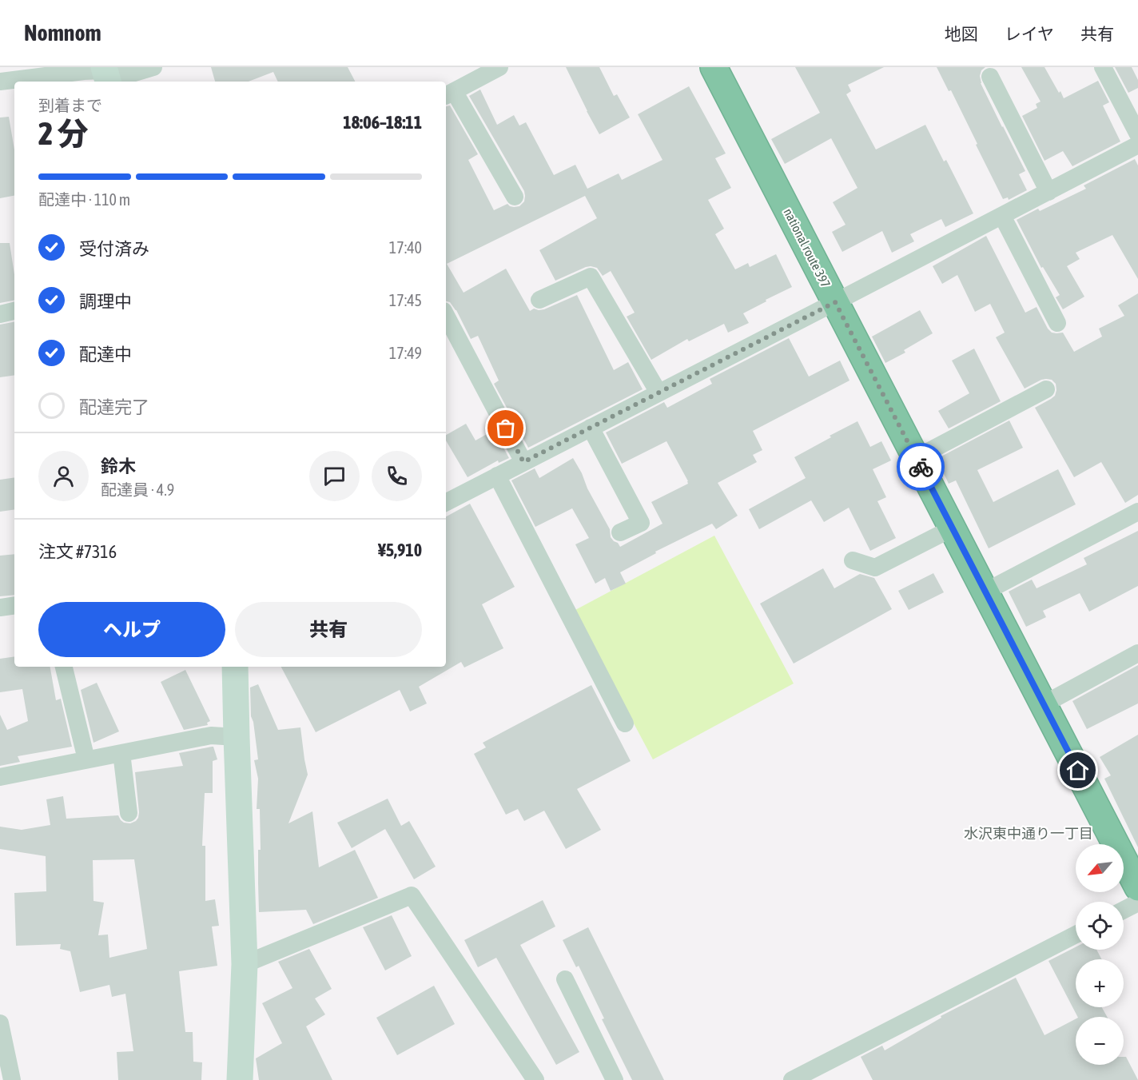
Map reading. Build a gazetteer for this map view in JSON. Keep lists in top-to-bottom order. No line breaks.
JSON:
{"streets":{"highway":["national route 397"]},"districts":["水沢東中通り一丁目"],"north":"bottom left","page":{"header":"Nomnom","nav":["地図","レイヤ","共有"],"heading":["2 分","到着まで","18:06–18:11"],"panel":["鈴木","配達員 · 4.9","注文 #7316","¥5,910"],"bar":"配達中 · 110 m","list":[["受付済み","17:40"],["調理中","17:45"],["配達中","17:49"],"配達完了"],"buttons":["ヘルプ","共有"],"map_buttons":["+","−"]}}
